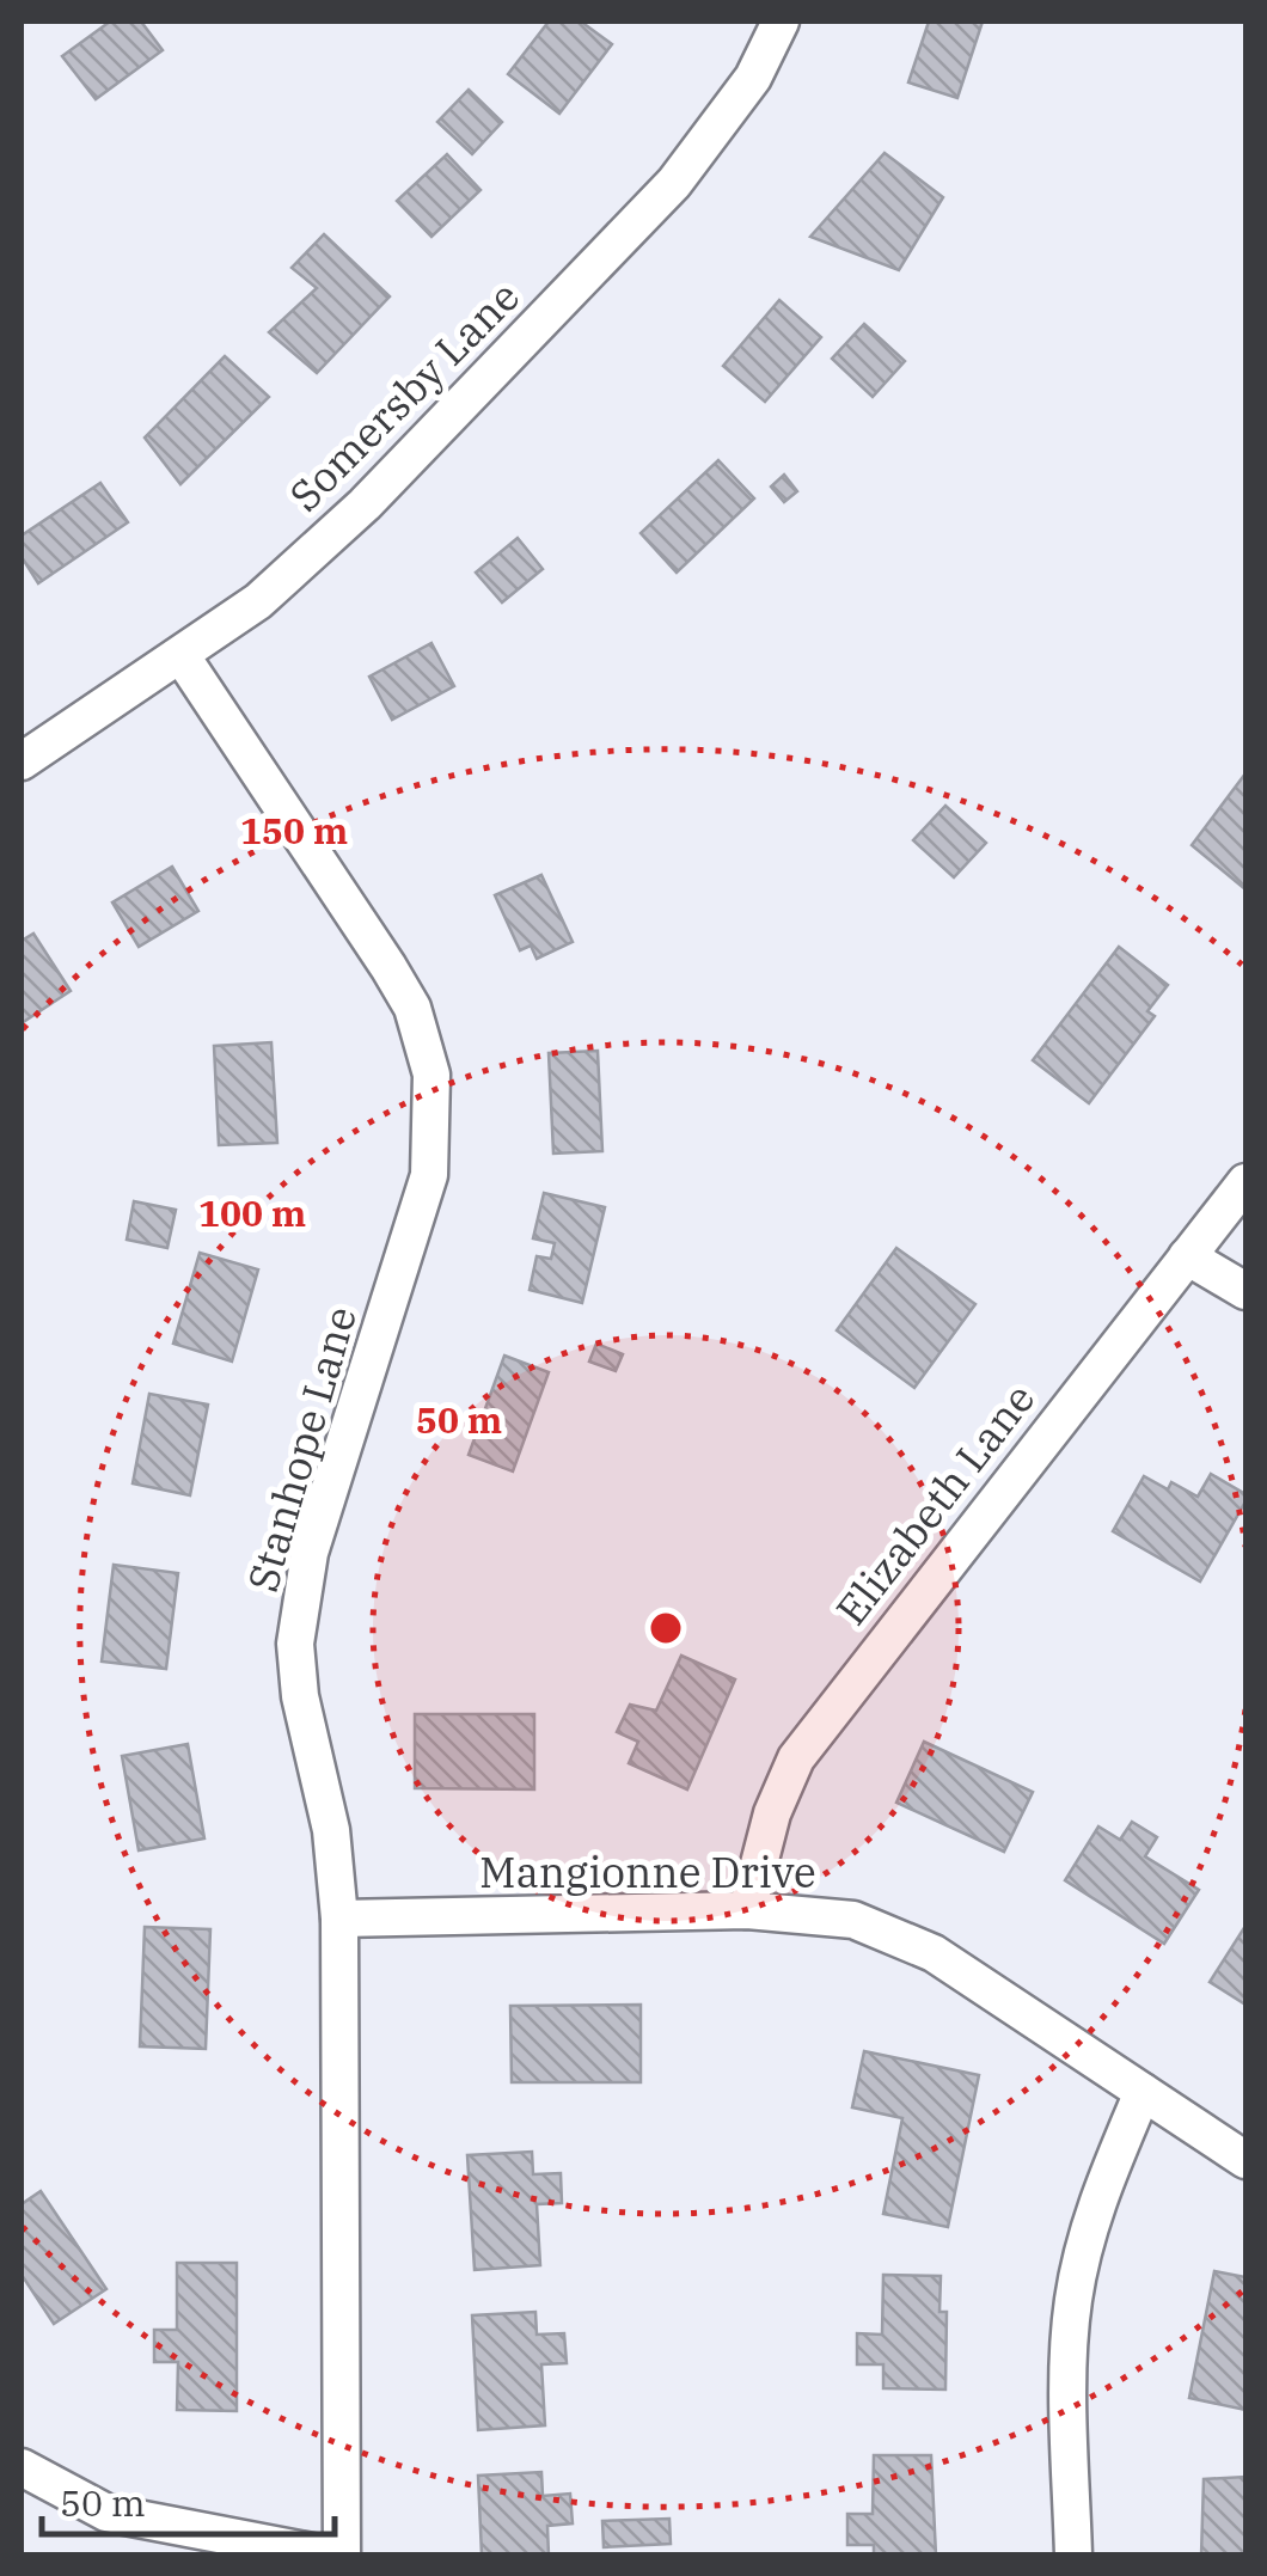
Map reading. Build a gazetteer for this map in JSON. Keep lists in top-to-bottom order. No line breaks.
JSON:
{"streets":{"street":["Somersby Lane","Stanhope Lane","Elizabeth Lane","Mangionne Drive"]},"crossings":[["Somersby Lane","Stanhope Lane"],["Stanhope Lane","Mangionne Drive"],["Elizabeth Lane","Mangionne Drive"]],"scale_bar":"50 m","rings":["150 m","100 m","50 m"]}
